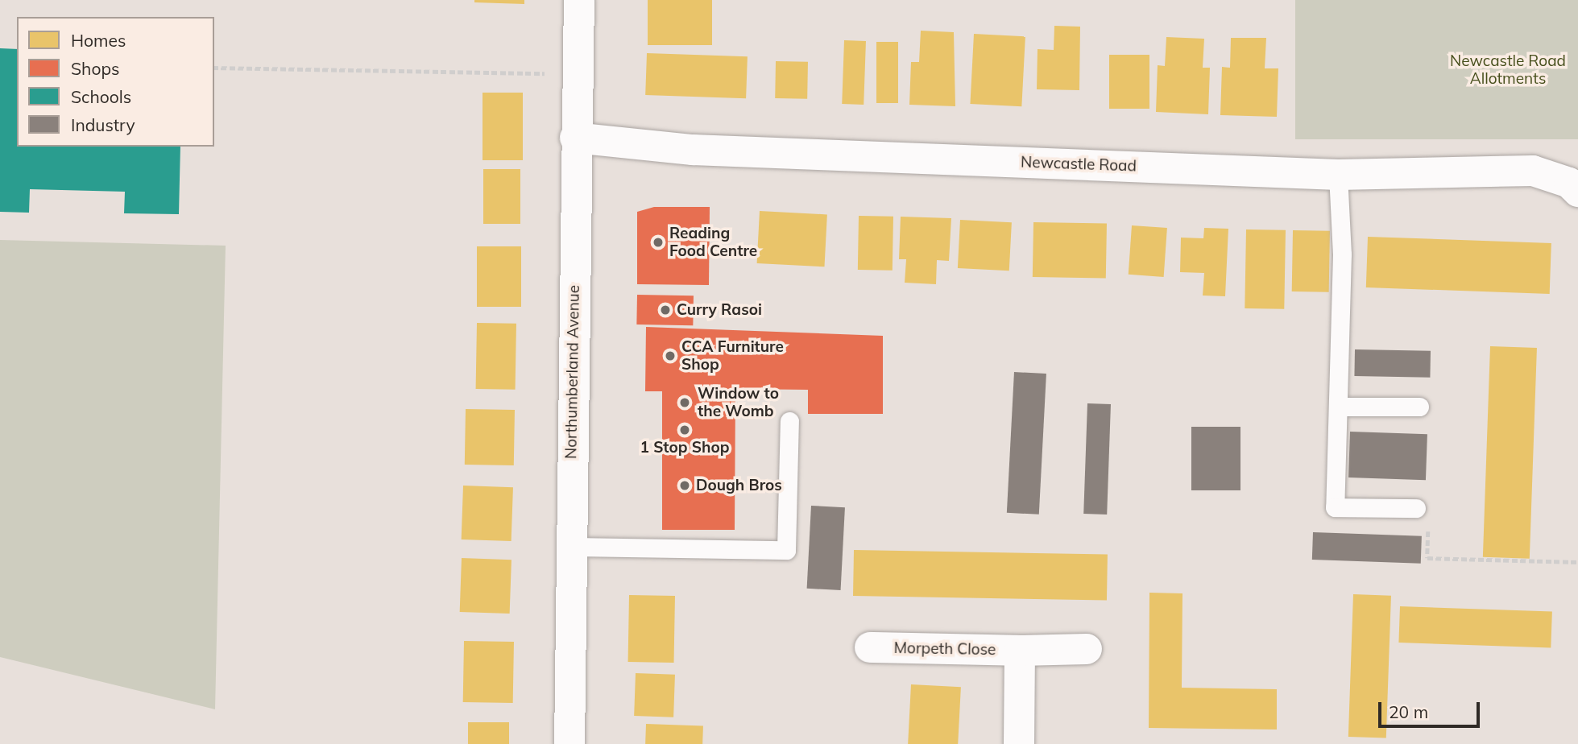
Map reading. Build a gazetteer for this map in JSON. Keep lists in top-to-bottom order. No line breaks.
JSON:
{"streets":{"street":["Newcastle Road","Northumberland Avenue","Morpeth Close"]},"crossings":[["Newcastle Road","Northumberland Avenue"]],"parks":["Newcastle Road Allotments"],"places":["Reading Food Centre","Curry Rasoi","CCA Furniture Shop","Window to the Womb","1 Stop Shop","Dough Bros"],"legend":["Homes","Shops","Schools","Industry"],"scale_bar":"20 m"}
